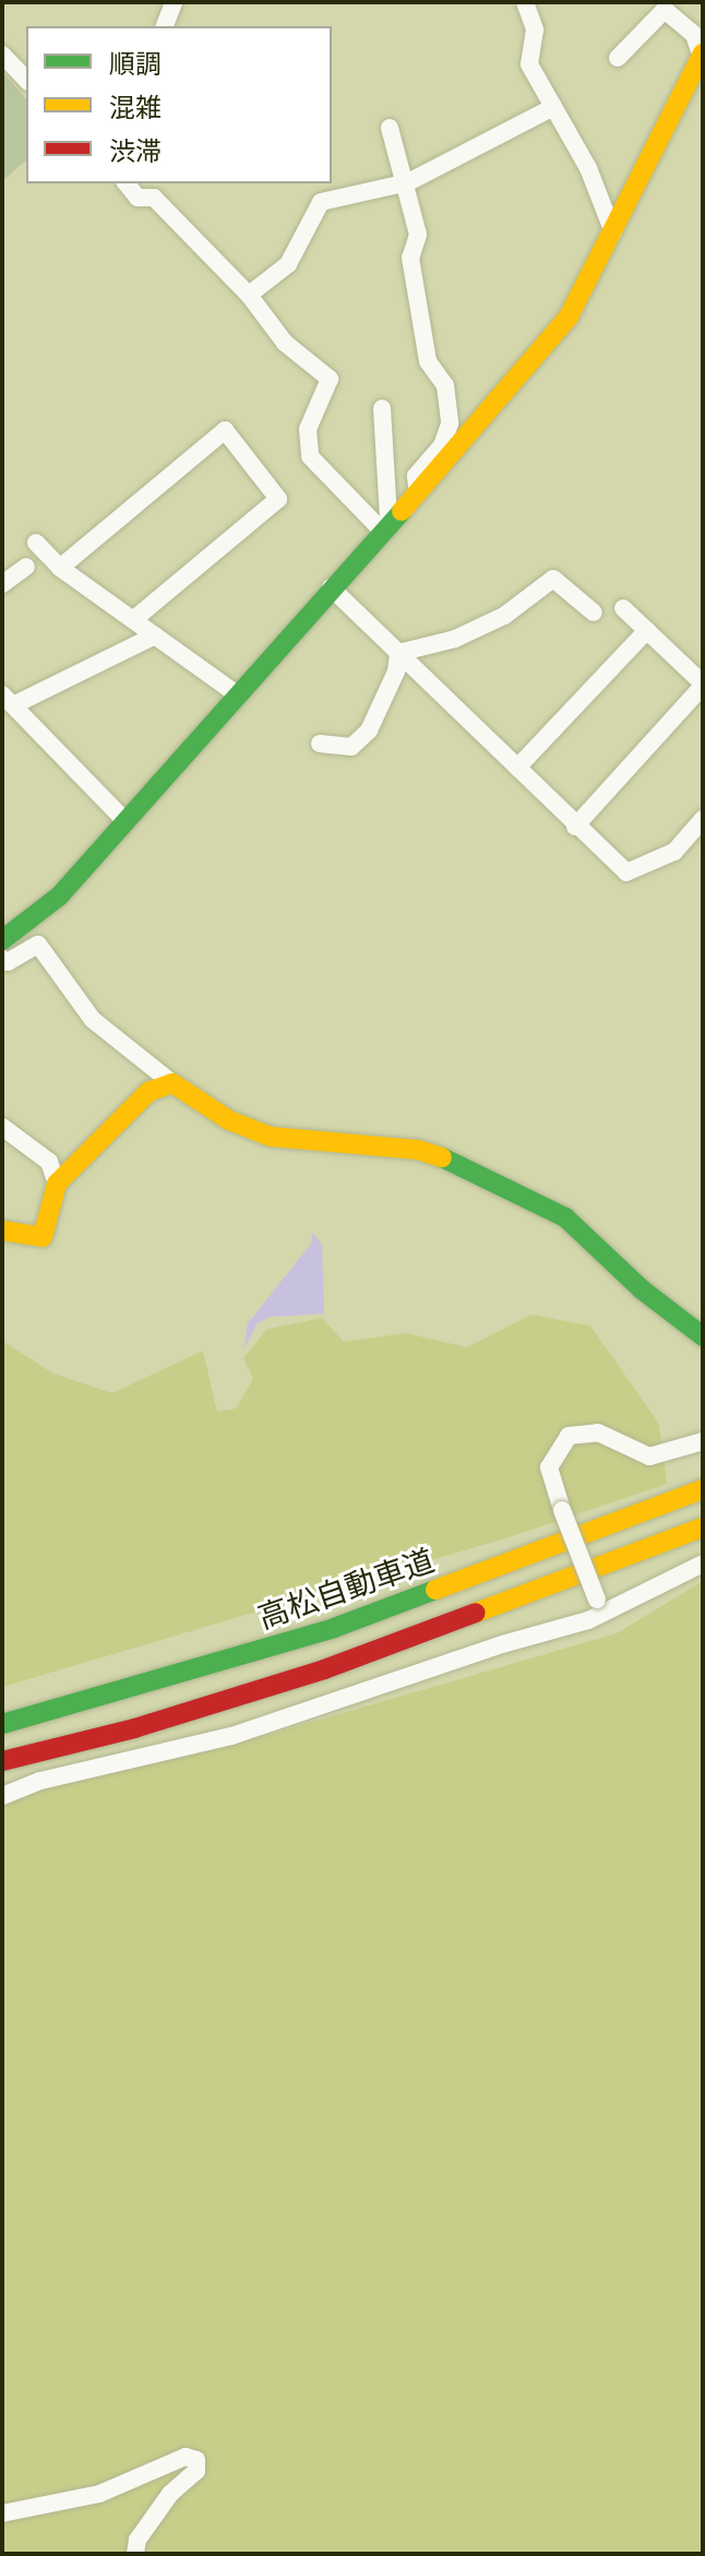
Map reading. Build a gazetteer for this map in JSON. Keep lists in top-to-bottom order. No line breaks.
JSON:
{"streets":{"main road":["高松自動車道"]},"legend":["順調","混雑","渋滞"]}
